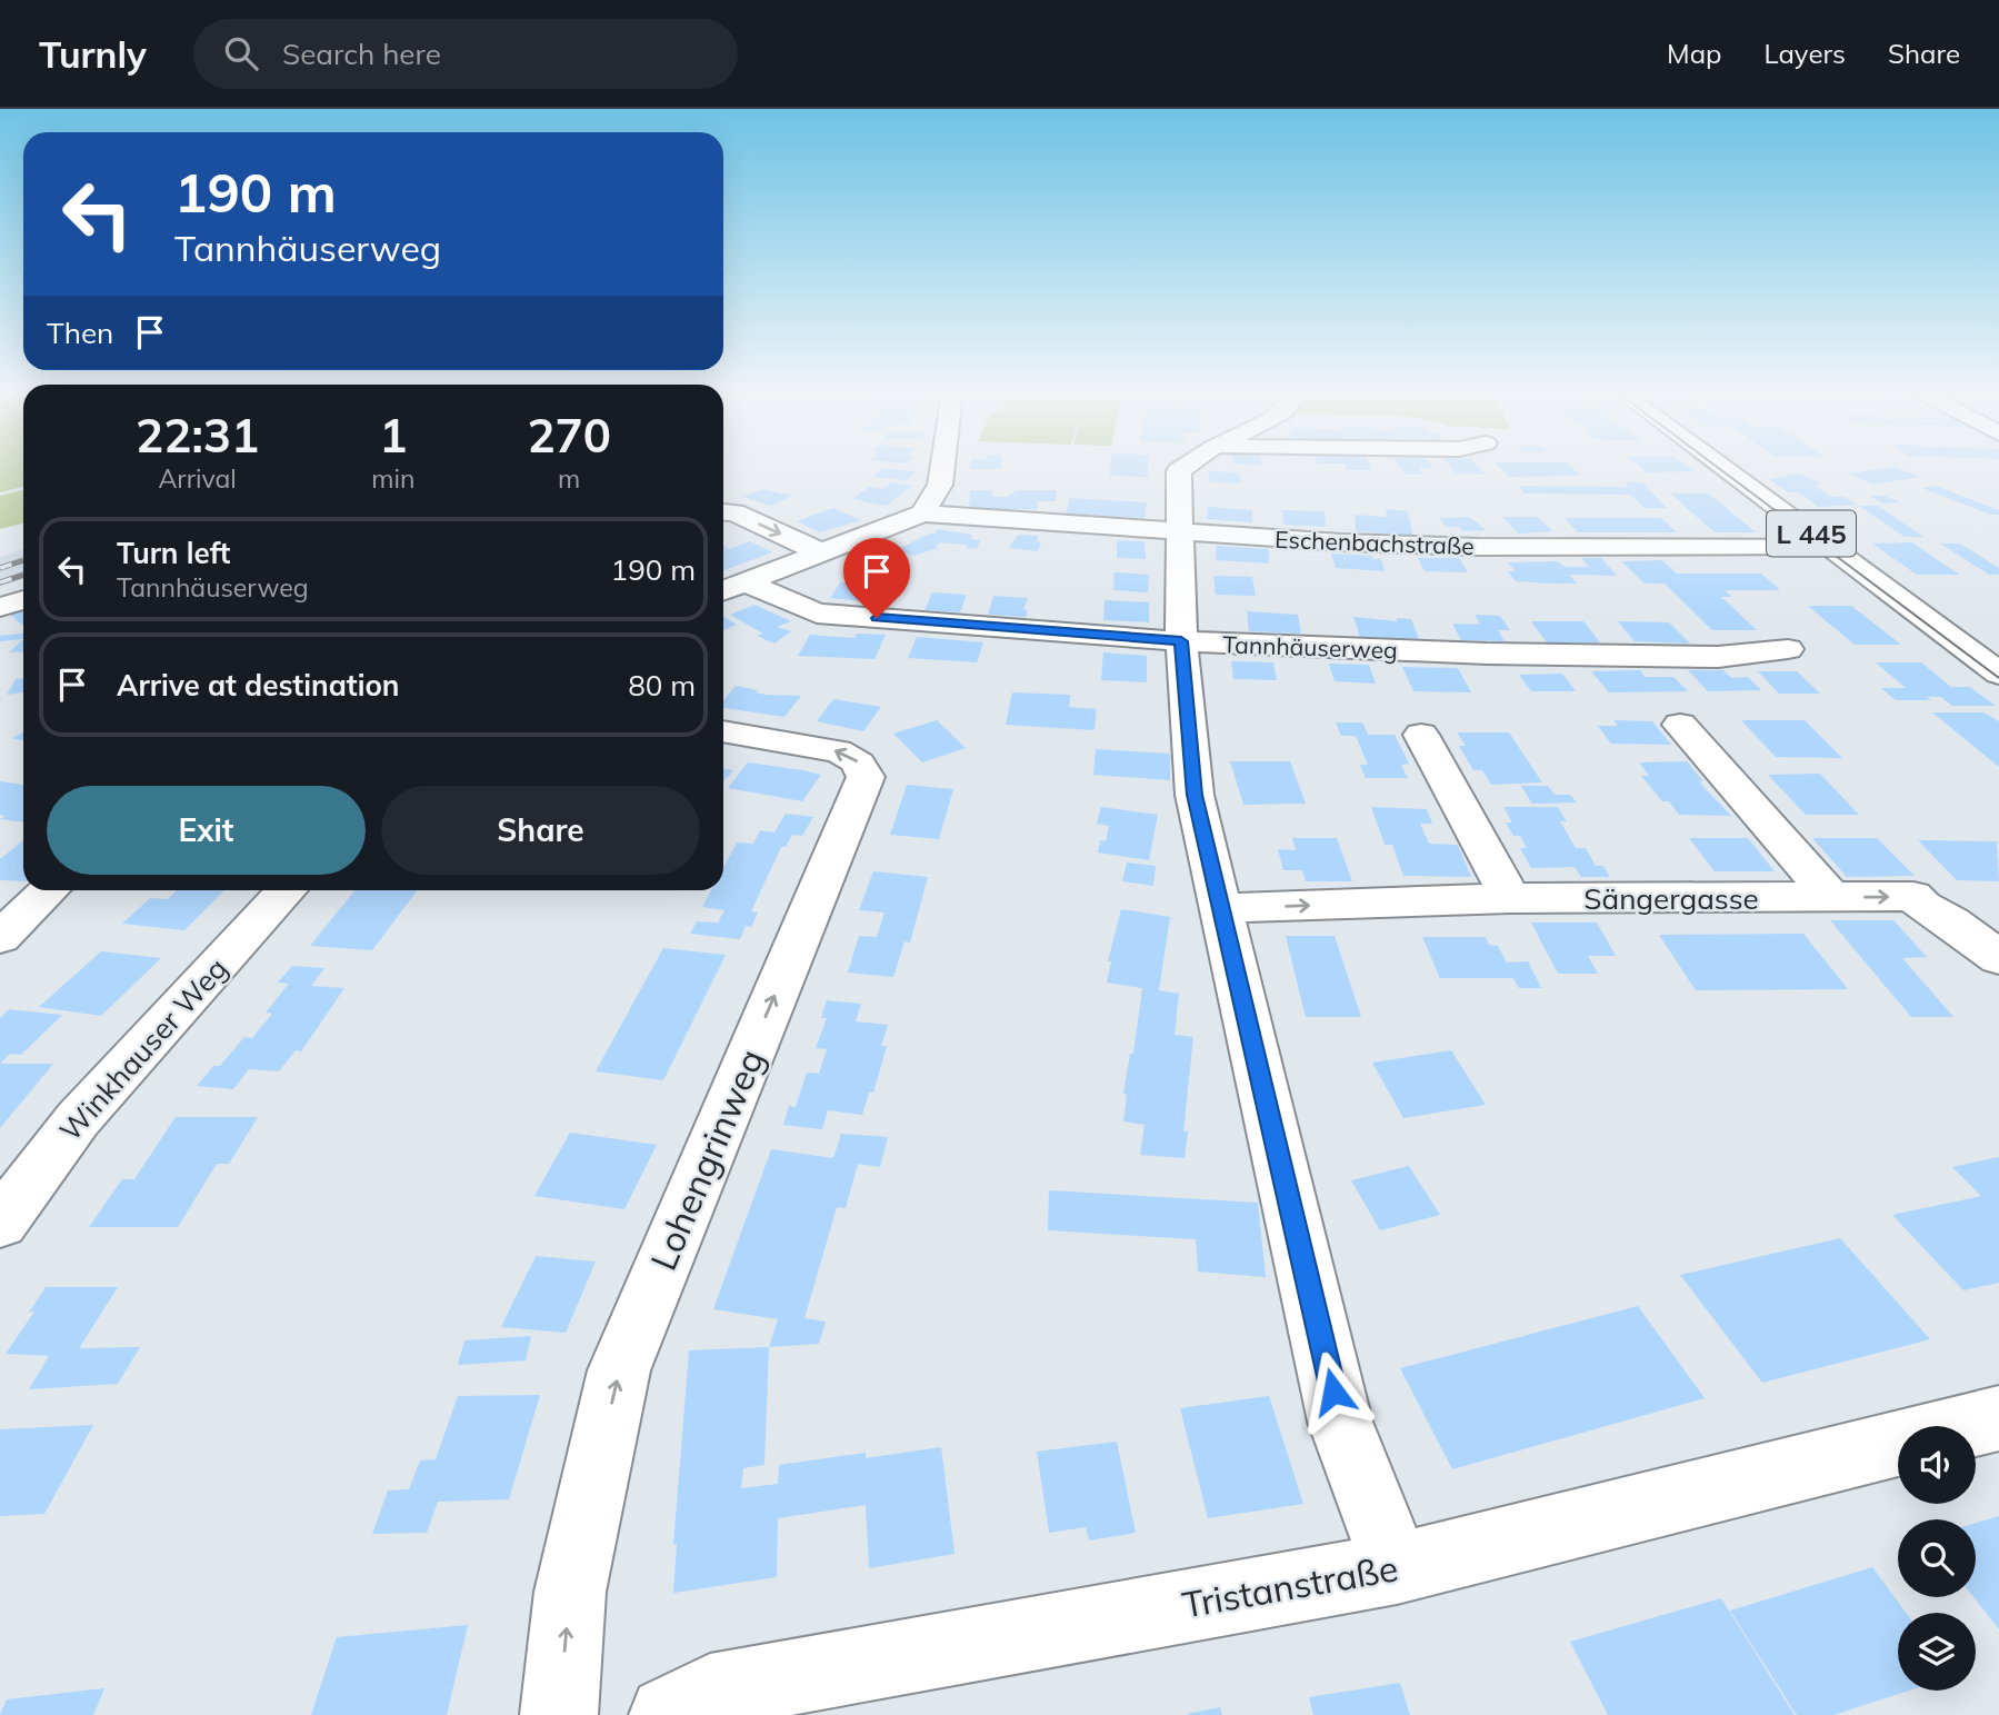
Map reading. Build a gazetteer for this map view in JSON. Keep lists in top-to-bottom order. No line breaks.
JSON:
{"streets":{"street":["L 445","Eschenbachstraße","Tannhäuserweg","Sängergasse","Winkhauser Weg","Lohengrinweg","Tristanstraße"]},"crossings":[["L 445","Eschenbachstraße"]],"one_way":["Sängergasse"],"page":{"header":"Turnly","search":"Search here","nav":["Map","Layers","Share"],"turn":["190 m","Tannhäuserweg"],"then":"Then","eta":["22:31","Arrival","1","min","270","m"],"list":[{"name":"Turn left","note":"Tannhäuserweg","value":"190 m"},{"name":"Arrive at destination","value":"80 m"}],"buttons":["Exit","Share"]}}
